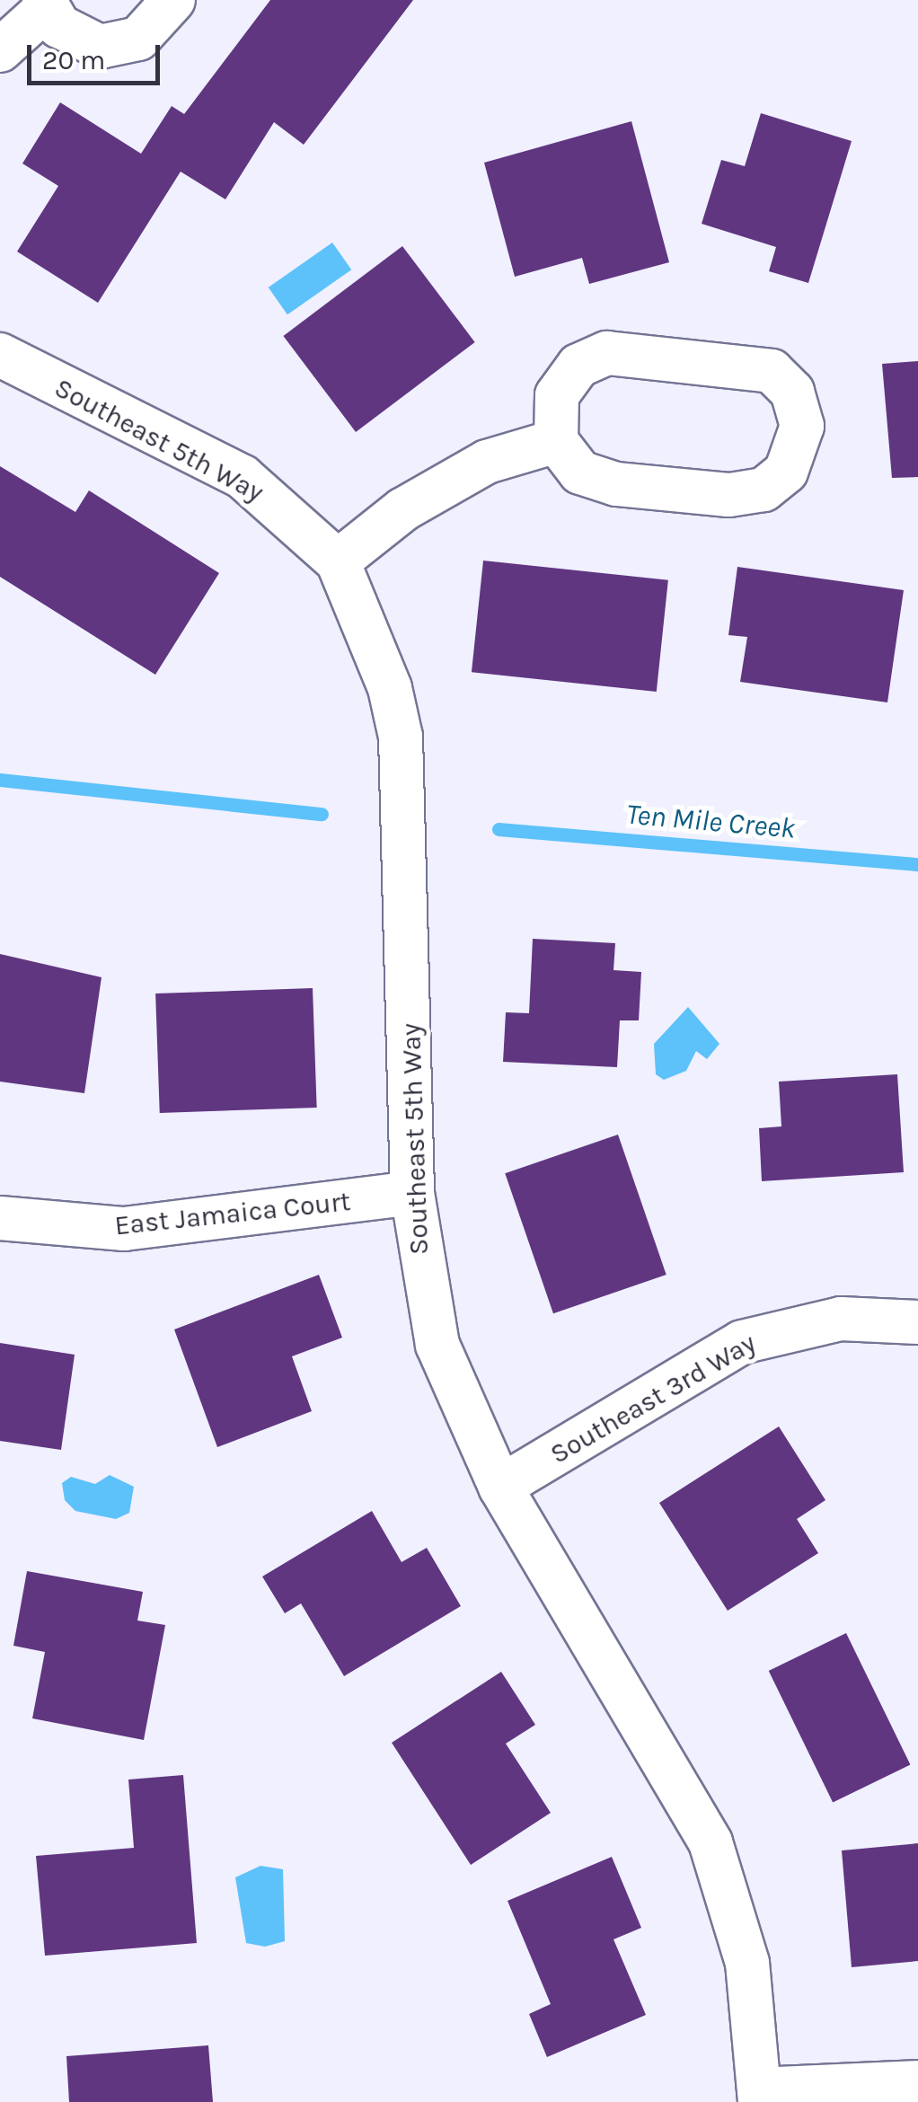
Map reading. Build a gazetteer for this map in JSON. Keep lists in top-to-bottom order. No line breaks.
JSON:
{"streets":{"street":["Southeast 5th Way","East Jamaica Court","Southeast 3rd Way"]},"crossings":[["Southeast 5th Way","East Jamaica Court"],["Southeast 5th Way","Southeast 3rd Way"]],"water":["Ten Mile Creek"],"scale_bar":"20 m"}
